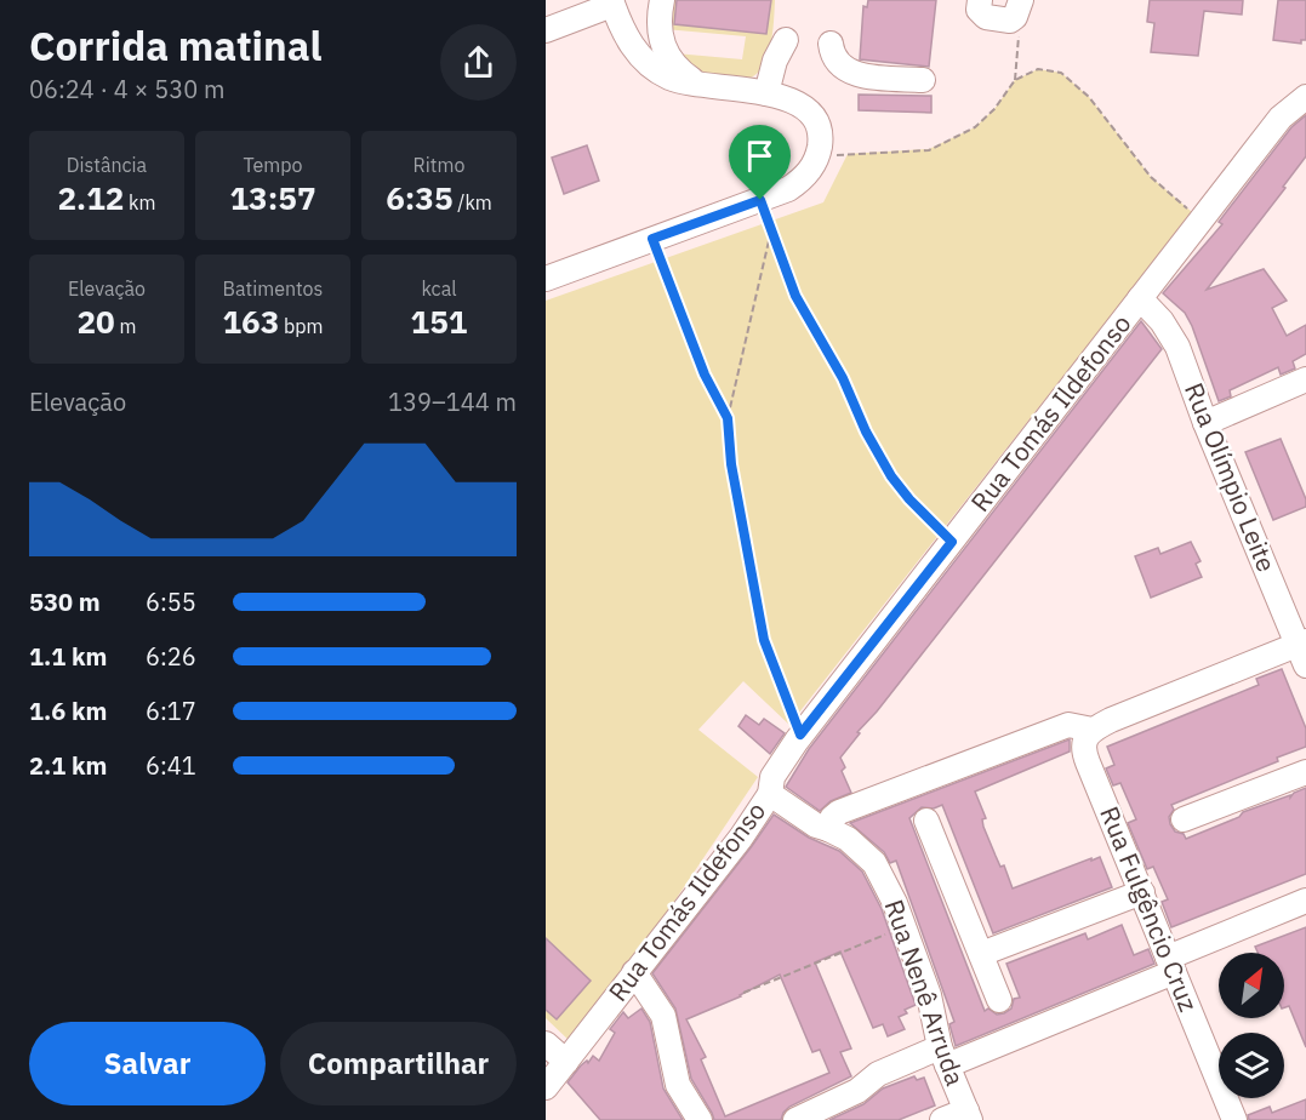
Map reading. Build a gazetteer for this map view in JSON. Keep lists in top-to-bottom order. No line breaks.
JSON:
{"streets":{"street":["Rua Tomás Ildefonso","Rua Olímpio Leite","Rua Fulgêncio Cruz","Rua Nenê Arruda"]},"crossings":[["Rua Tomás Ildefonso","Rua Olímpio Leite"],["Rua Tomás Ildefonso","Rua Nenê Arruda"]],"north":"top right","page":{"heading":["Corrida matinal","06:24 · 4 × 530 m"],"stats":[["Distância","2.12 km"],["Tempo","13:57"],["Ritmo","6:35 /km"],["Elevação","20 m"],["Batimentos","163 bpm"],["kcal","151"]],"chart":["Elevação","139–144 m"],"list":[{"name":"530 m","note":"6:55"},{"name":"1.1 km","note":"6:26"},{"name":"1.6 km","note":"6:17"},{"name":"2.1 km","note":"6:41"}],"buttons":["Salvar","Compartilhar"]}}
